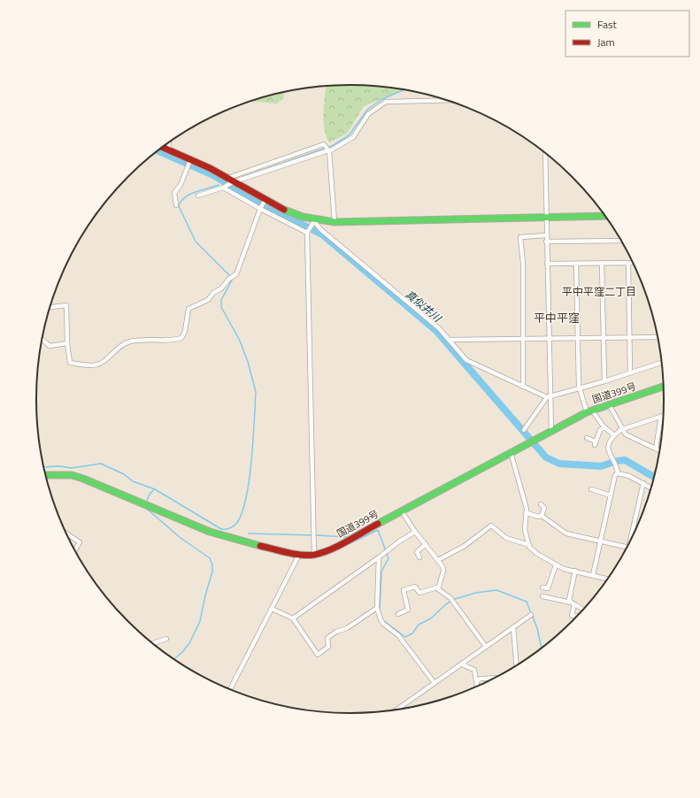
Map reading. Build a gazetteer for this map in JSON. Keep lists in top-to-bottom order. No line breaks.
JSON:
{"streets":{"main road":["国道399号"]},"districts":["平中平窪二丁目","平中平窪"],"water":["真似井川"],"legend":["Fast","Jam"]}
